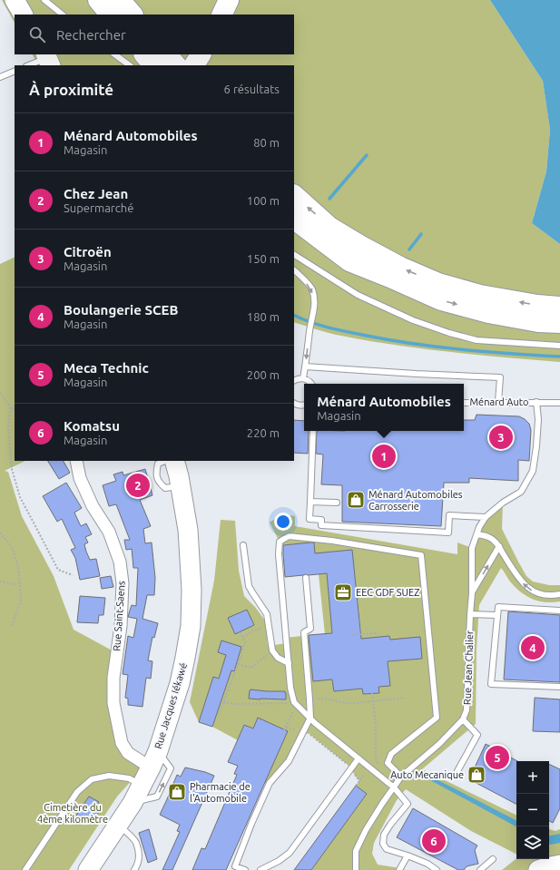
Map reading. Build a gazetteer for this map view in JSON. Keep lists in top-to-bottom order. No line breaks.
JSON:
{"streets":{"main road":["Rue Jacques Iékawé"],"street":["Rue Saint-Saens"],"lane":["Ménard Auto","Rue Jean Chalier"]},"crossings":[["Ménard Auto","Rue Jean Chalier"],["Rue Saint-Saens","Rue Jacques Iékawé"]],"parks":["Cimetière du 4ème kilomètre"],"places":{"shop":["Ménard Automobiles Carrosserie","Auto Mecanique","Pharmacie de l'Automobile"],"office":["EEC GDF SUEZ"]},"page":{"search":"Rechercher","heading":["À proximité","6 résultats"],"list":[{"mark":"1","name":"Ménard Automobiles","note":"Magasin","value":"80 m"},{"mark":"2","name":"Chez Jean","note":"Supermarché","value":"100 m"},{"mark":"3","name":"Citroën","note":"Magasin","value":"150 m"},{"mark":"4","name":"Boulangerie SCEB","note":"Magasin","value":"180 m"},{"mark":"5","name":"Meca Technic","note":"Magasin","value":"200 m"},{"mark":"6","name":"Komatsu","note":"Magasin","value":"220 m"}],"popup":["Ménard Automobiles","Magasin"],"pins":["3","1","2","4","5","6"],"map_buttons":["+","−"]}}
